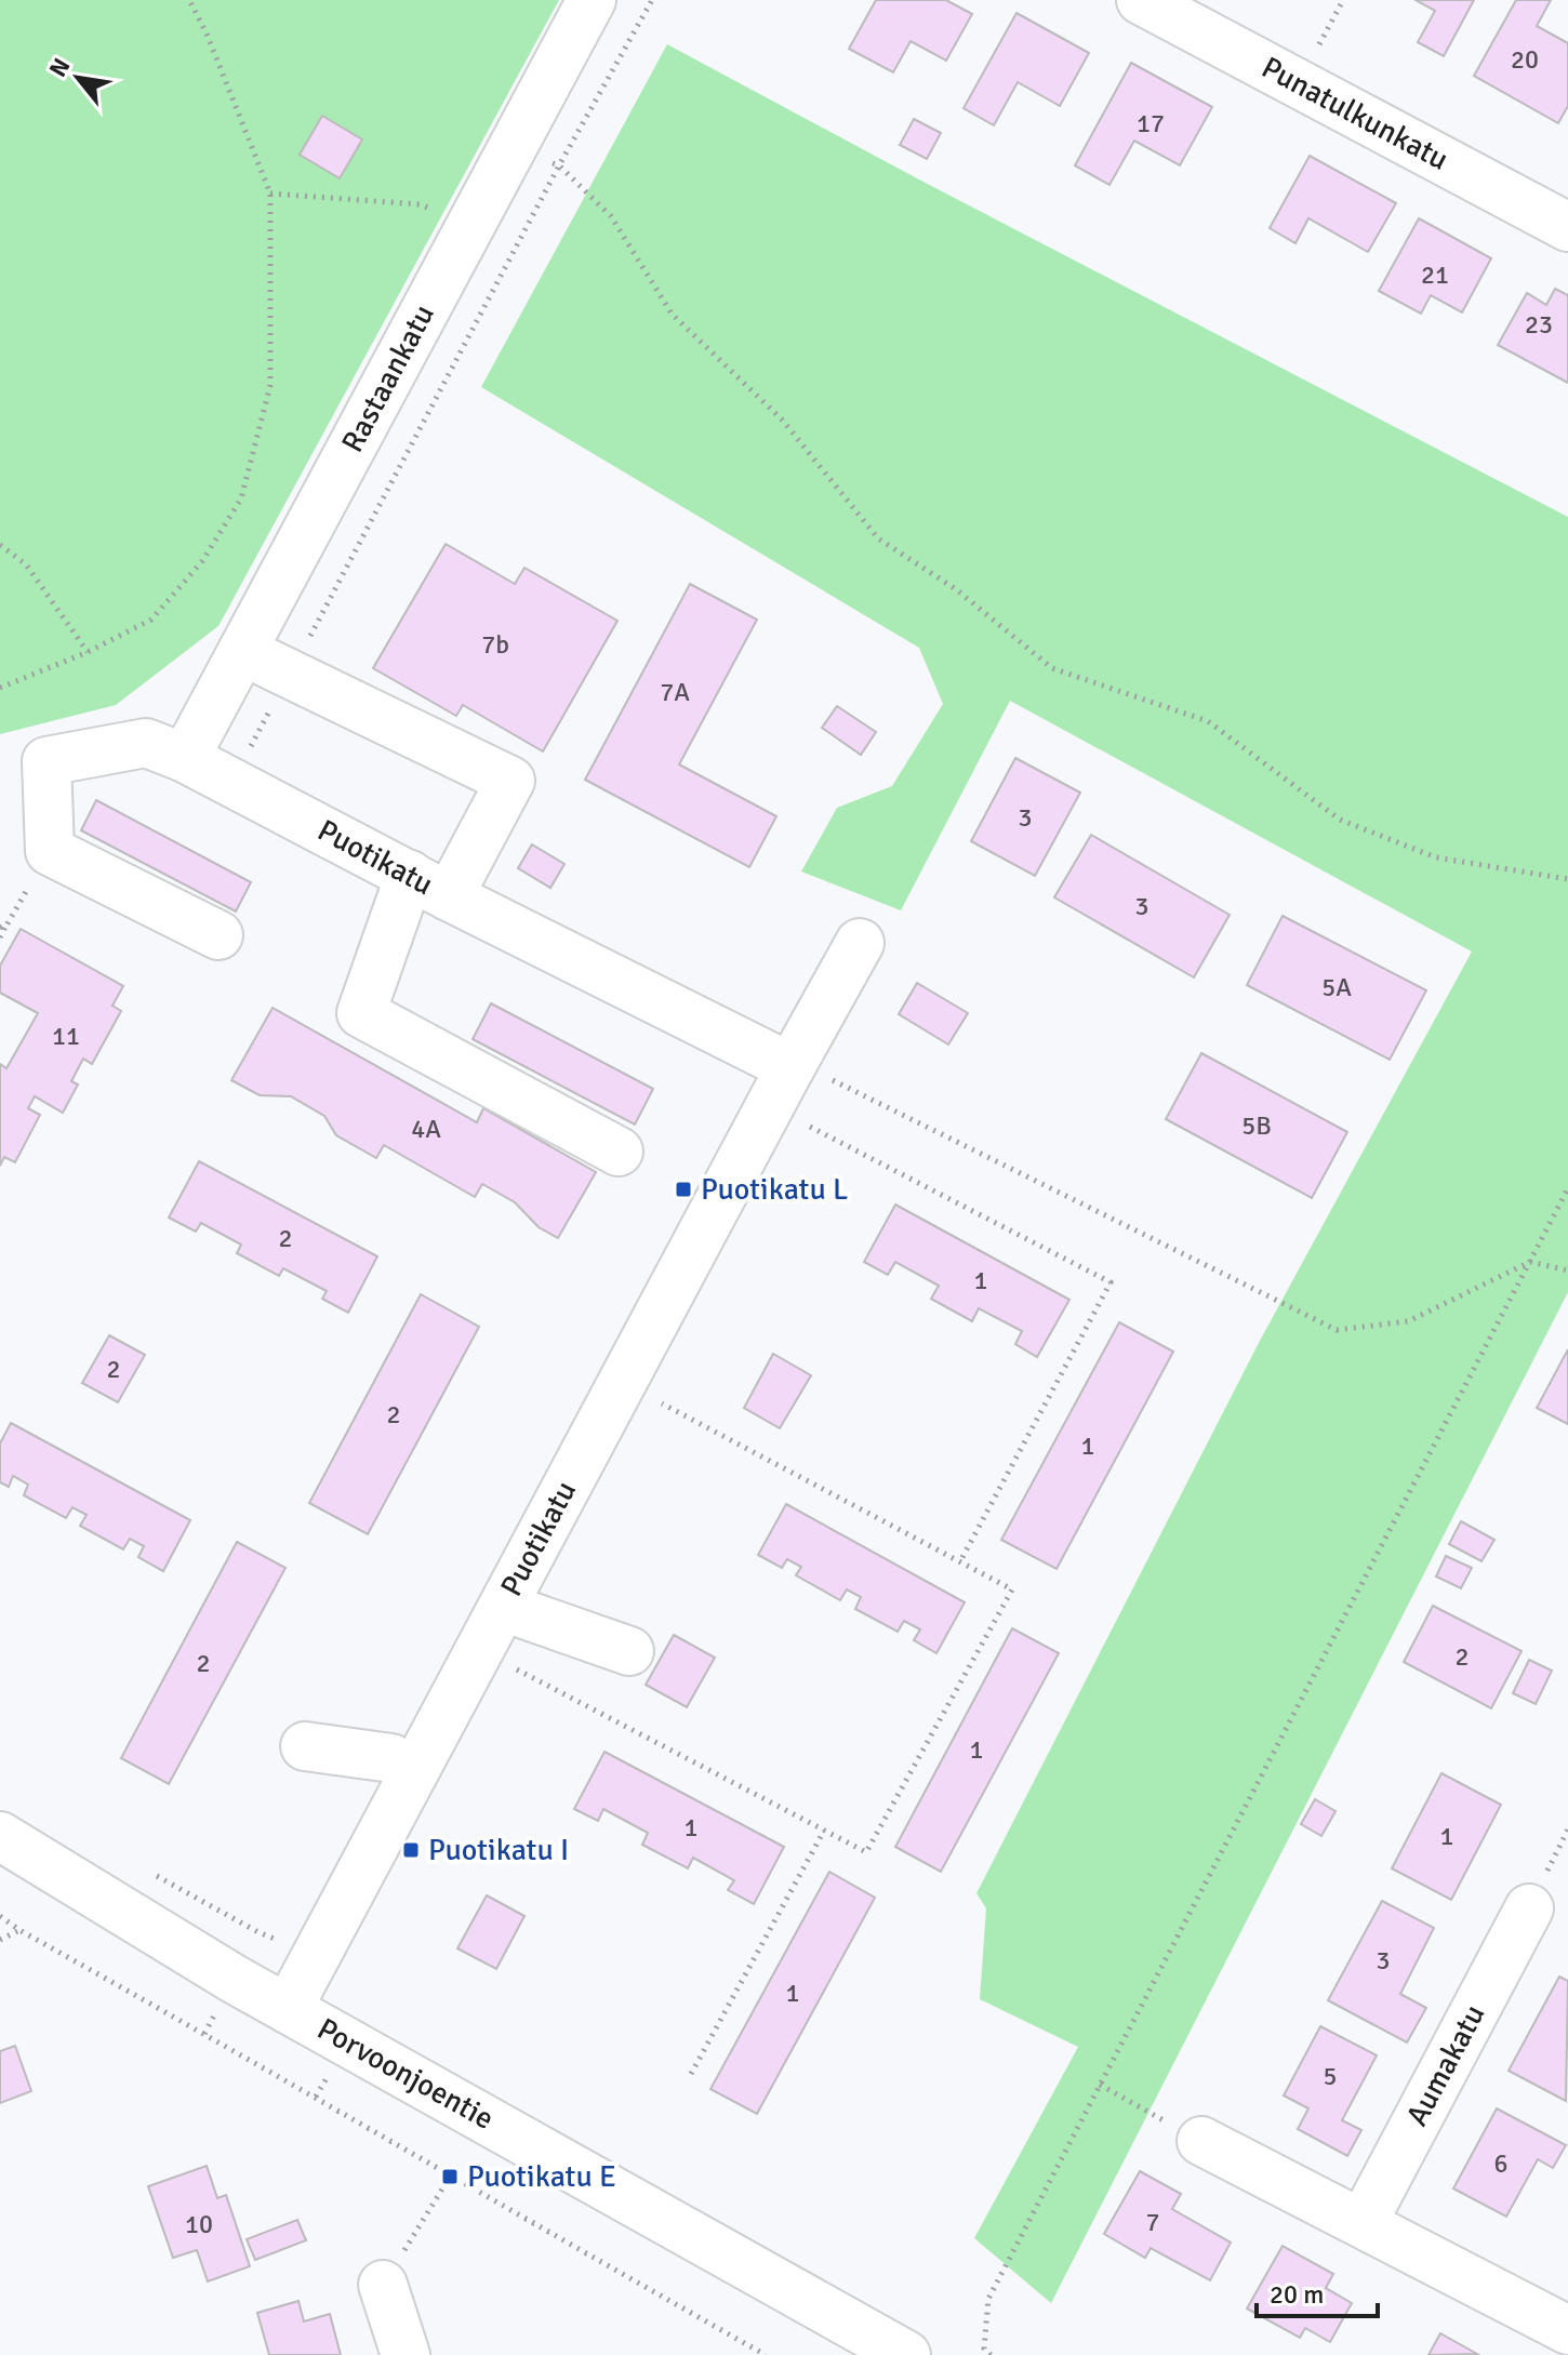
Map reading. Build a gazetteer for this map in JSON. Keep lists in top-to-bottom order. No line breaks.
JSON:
{"streets":{"street":["Punatulkunkatu","Rastaankatu","Puotikatu","Aumakatu","Porvoonjoentie"]},"crossings":[["Rastaankatu","Puotikatu"],["Puotikatu","Porvoonjoentie"]],"places":{"transit":["Puotikatu L","Puotikatu I","Puotikatu E"]},"house_numbers":["20","17","21","23","7b","7A","3","3","5A","11","5B","4A","2","1","2","2","1","2","2","1","1","1","3","1","5","6","7","10"],"scale_bar":"20 m","north":"top left"}
